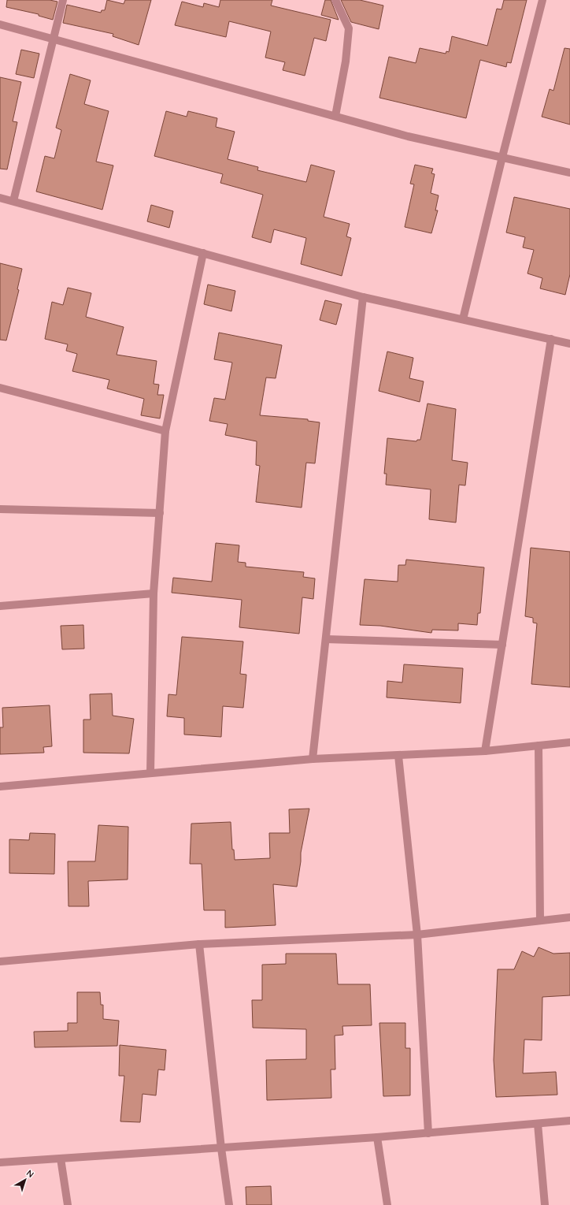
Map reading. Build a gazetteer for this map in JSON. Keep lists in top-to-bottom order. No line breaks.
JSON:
{"north":"top right"}
